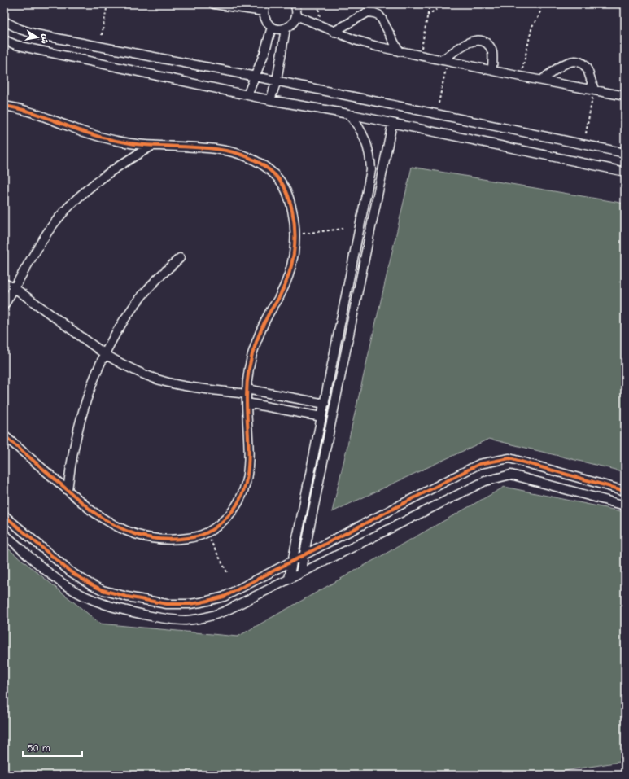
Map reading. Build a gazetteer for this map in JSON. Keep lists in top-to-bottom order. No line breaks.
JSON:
{"scale_bar":"50 m","north":"right"}
